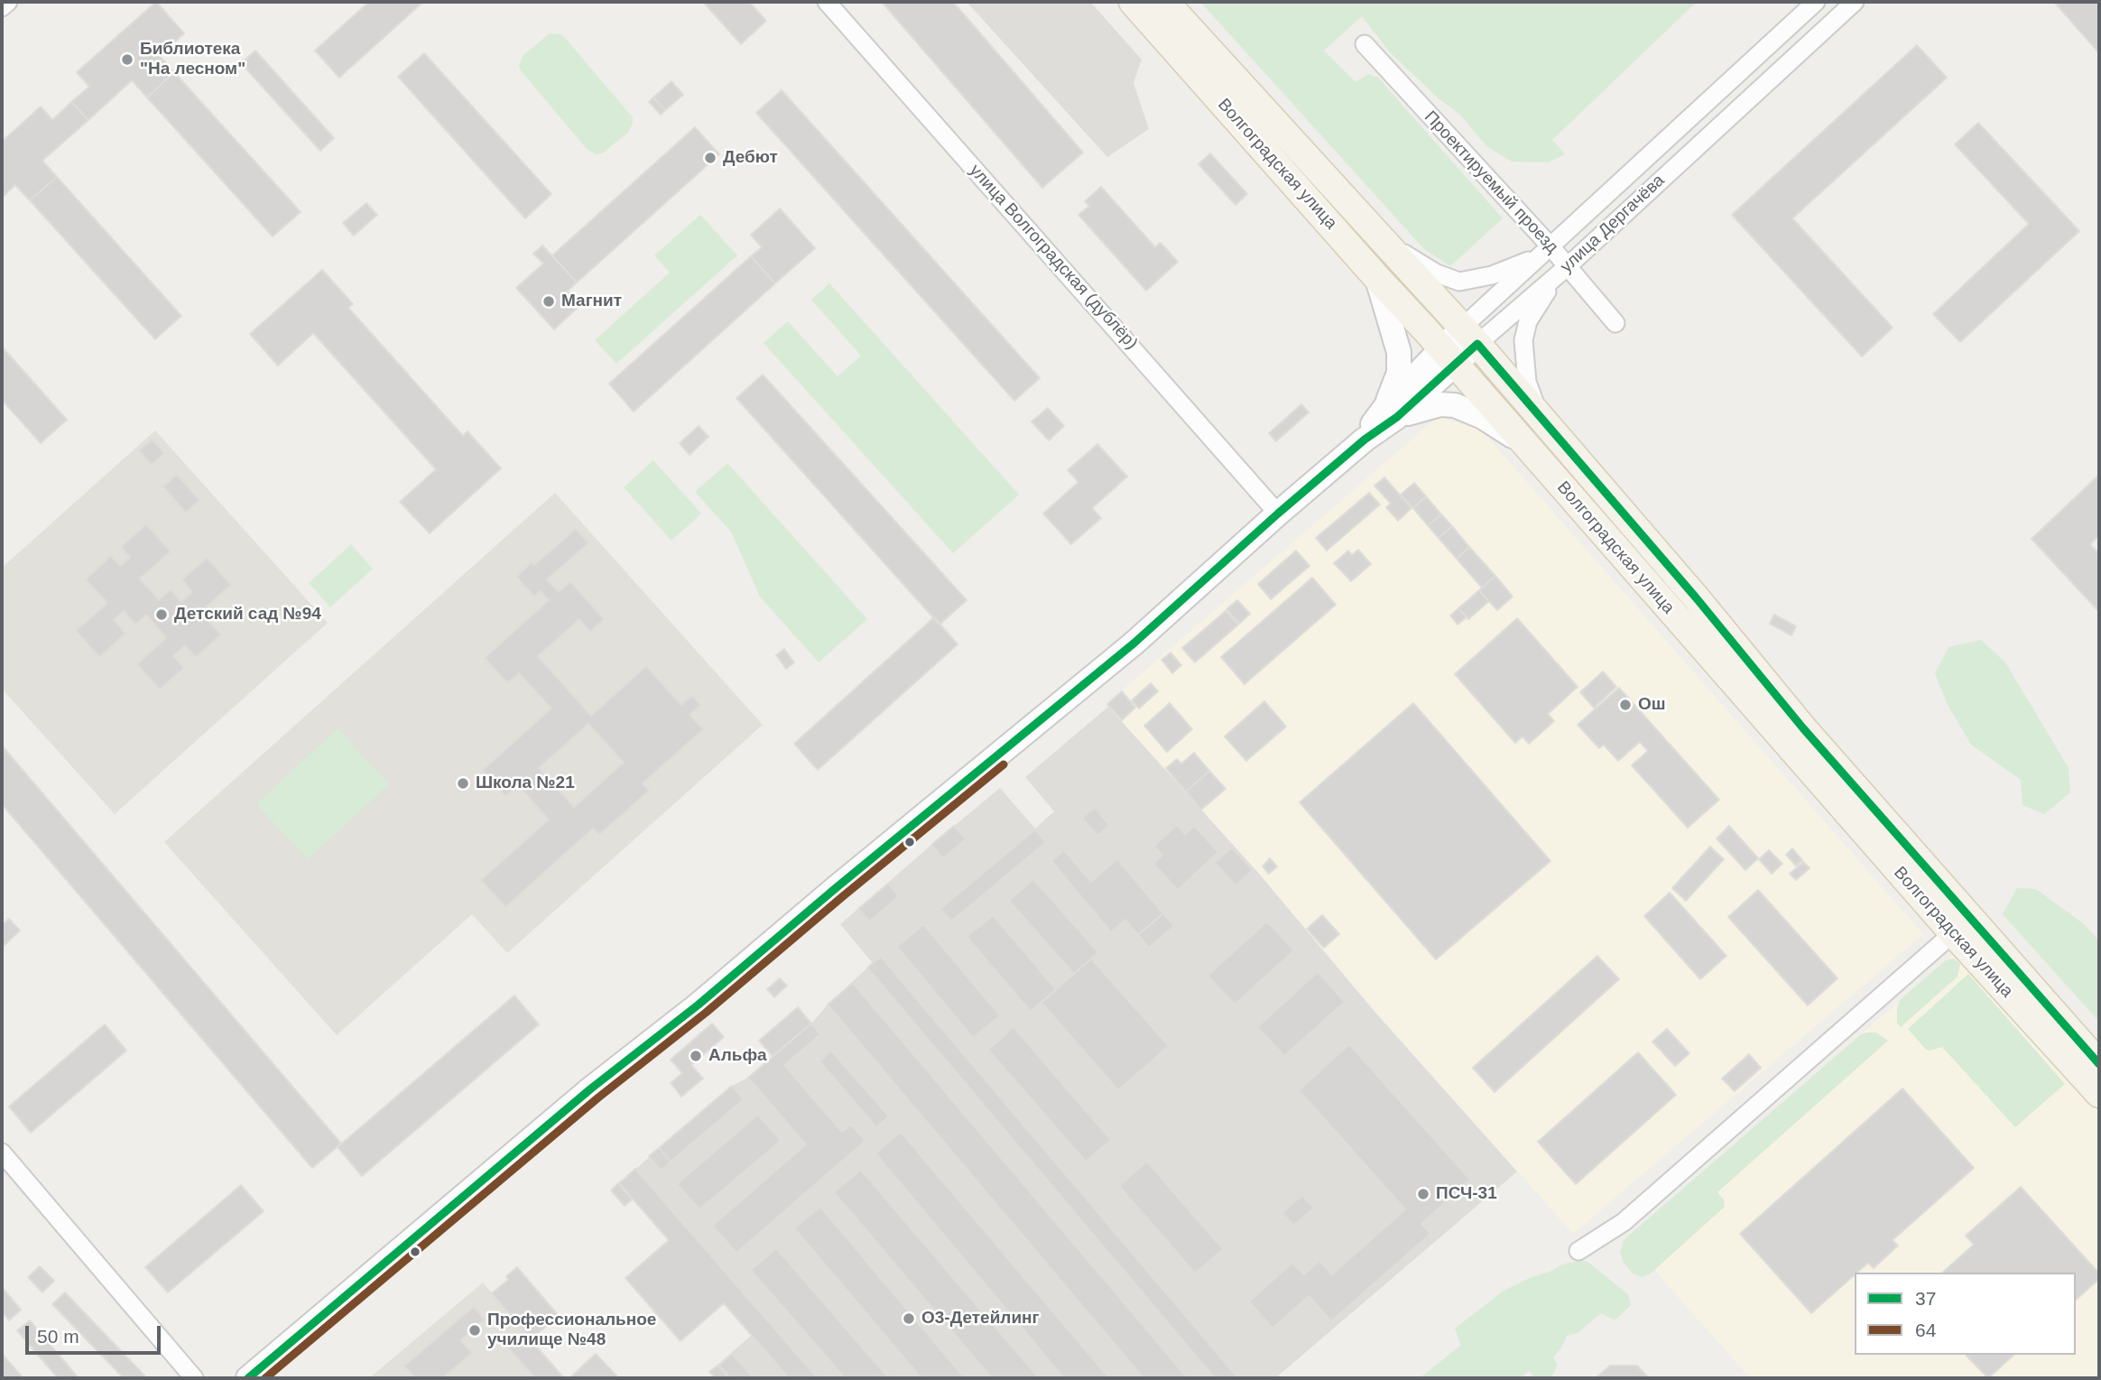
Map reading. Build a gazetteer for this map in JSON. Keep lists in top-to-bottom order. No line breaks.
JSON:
{"streets":{"main road":["Волгоградская улица"],"street":["Проектируемый проезд","улица Дергачёва","улица Волгоградская (дублёр)"]},"crossings":[["Волгоградская улица","улица Дергачёва"],["Проектируемый проезд","улица Дергачёва"],["улица Дергачёва","улица Волгоградская (дублёр)"]],"places":["Библиотека \"На лесном\"","Дебют","Магнит","Детский сад №94","Ош","Школа №21","Альфа","ПСЧ-31","О3-Детейлинг","Профессиональное училище №48"],"lines":["transit line 37","transit line 64"],"legend":["37","64"],"scale_bar":"50 m"}
